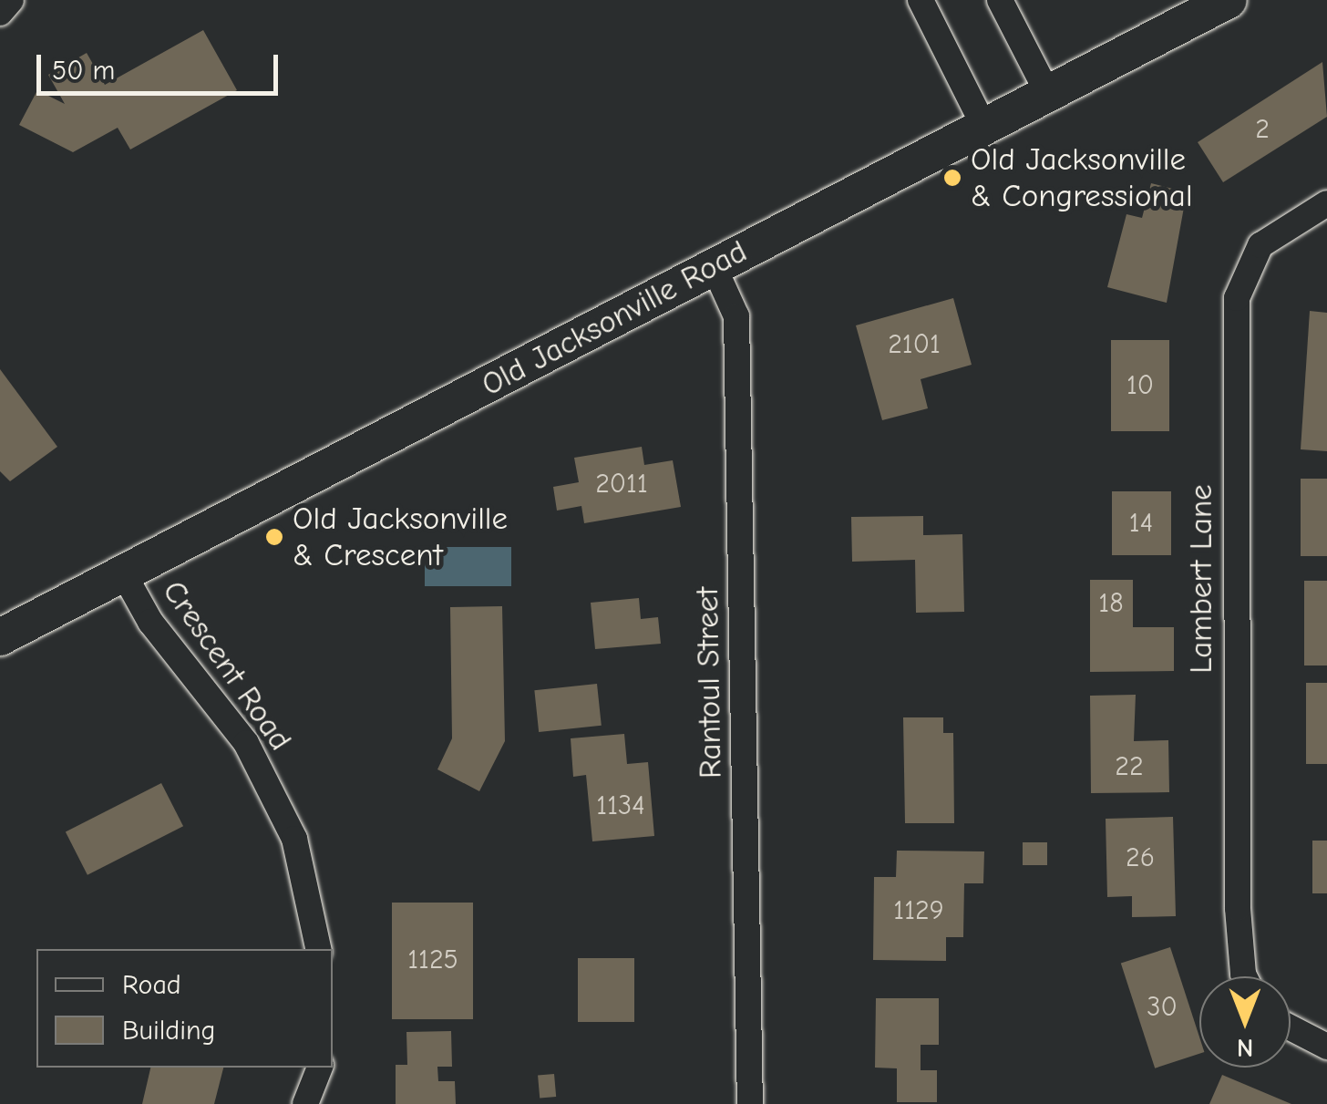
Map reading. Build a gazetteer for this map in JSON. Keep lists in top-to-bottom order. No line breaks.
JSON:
{"streets":{"street":["Old Jacksonville Road","Lambert Lane","Crescent Road","Rantoul Street"]},"crossings":[["Old Jacksonville Road","Crescent Road"],["Old Jacksonville Road","Rantoul Street"]],"places":["Old Jacksonville & Congressional","Old Jacksonville & Crescent"],"house_numbers":["2","2101","10","2011","14","18","22","1134","26","1129","1125","30"],"legend":["Road","Building"],"scale_bar":"50 m","north":"bottom"}
